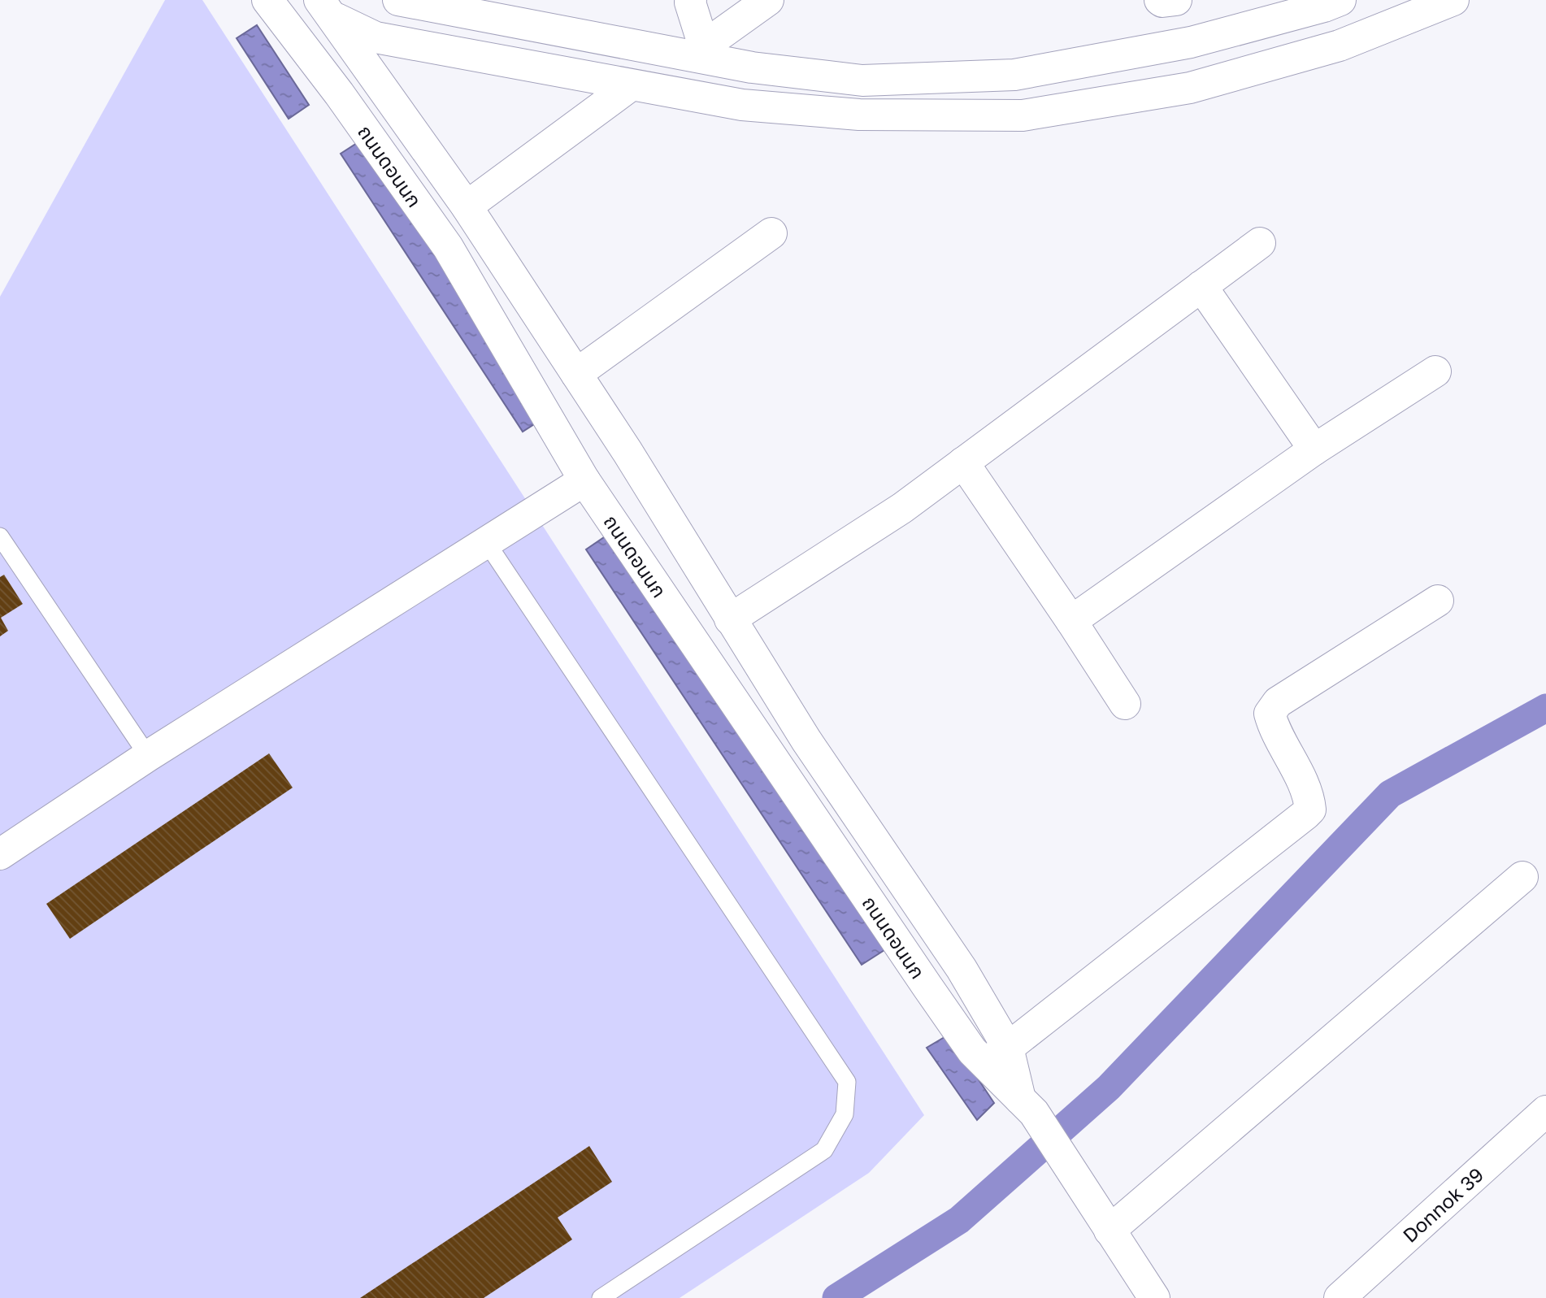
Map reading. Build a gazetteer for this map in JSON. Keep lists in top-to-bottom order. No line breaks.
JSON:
{"streets":{"main road":["ถนนดอนนก","Donnok 39"]}}
